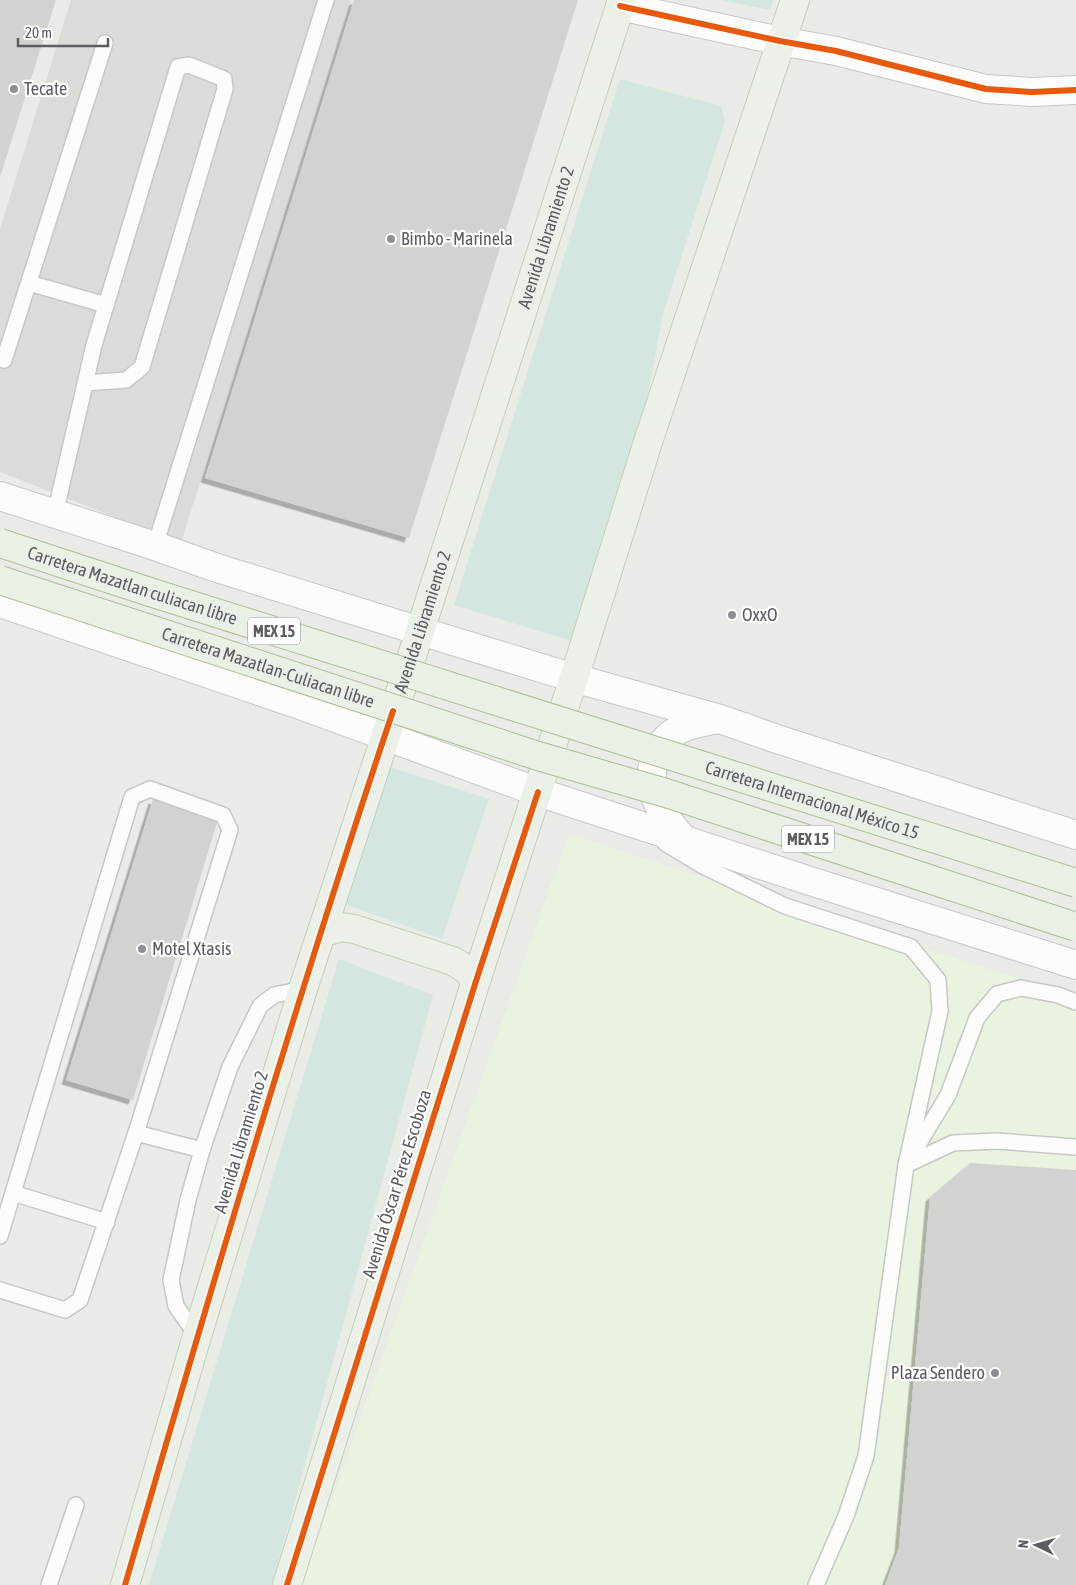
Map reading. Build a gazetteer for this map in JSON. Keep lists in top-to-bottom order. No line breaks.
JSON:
{"streets":{"highway":["Carretera Mazatlan culiacan libre","MEX 15","Carretera Mazatlan-Culiacan libre","Carretera Internacional México 15"],"main road":["Avenida Libramiento 2","Avenida Óscar Pérez Escoboza"]},"crossings":[["Carretera Mazatlan culiacan libre","Carretera Internacional México 15"],["Carretera Mazatlan-Culiacan libre","Carretera Internacional México 15"]],"places":["Tecate","Bimbo - Marinela","OxxO","Motel Xtasis","Plaza Sendero"],"scale_bar":"20 m","north":"left"}
